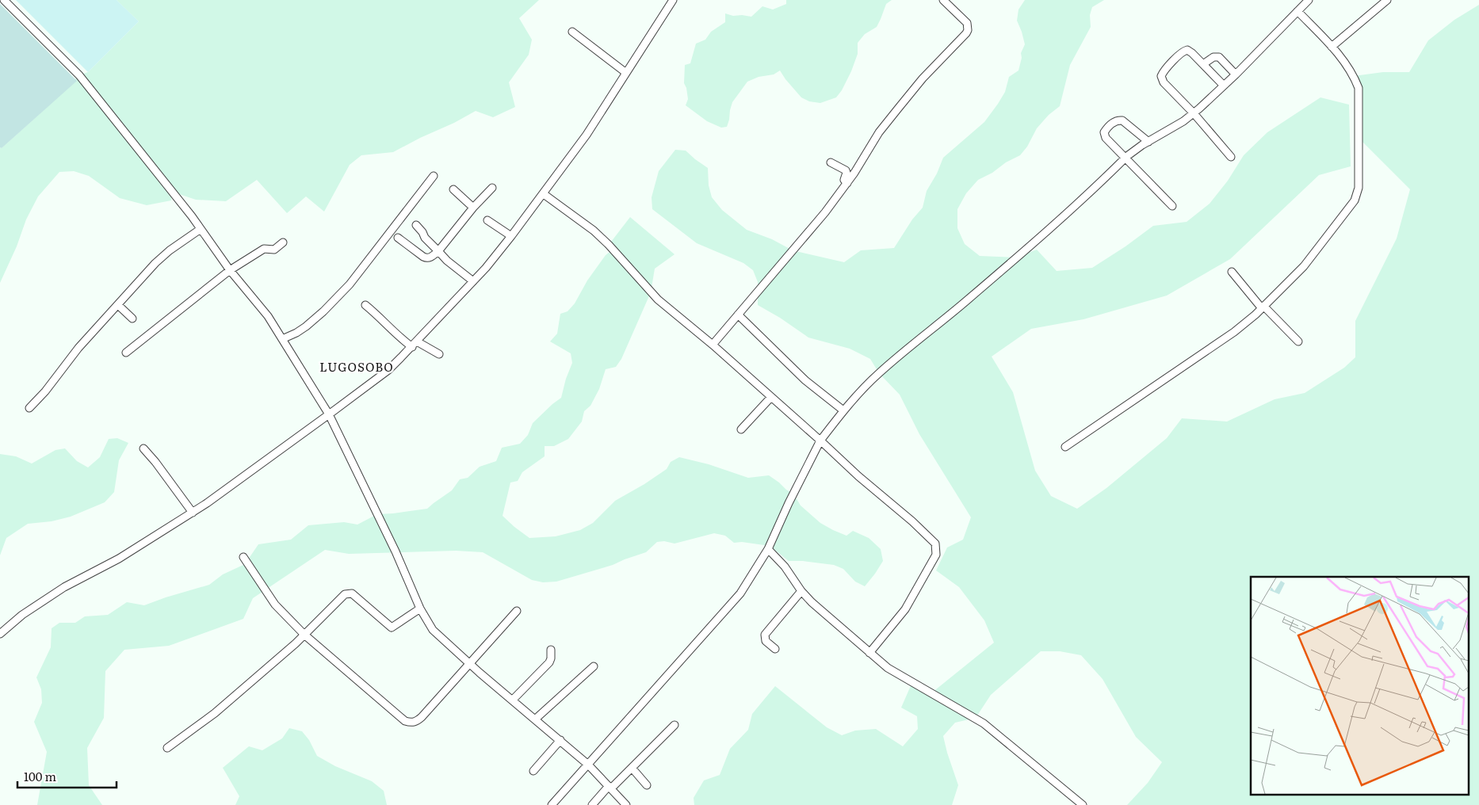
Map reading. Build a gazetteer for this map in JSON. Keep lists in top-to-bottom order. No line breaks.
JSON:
{"districts":["LUGOSOBO"],"scale_bar":"100 m"}
